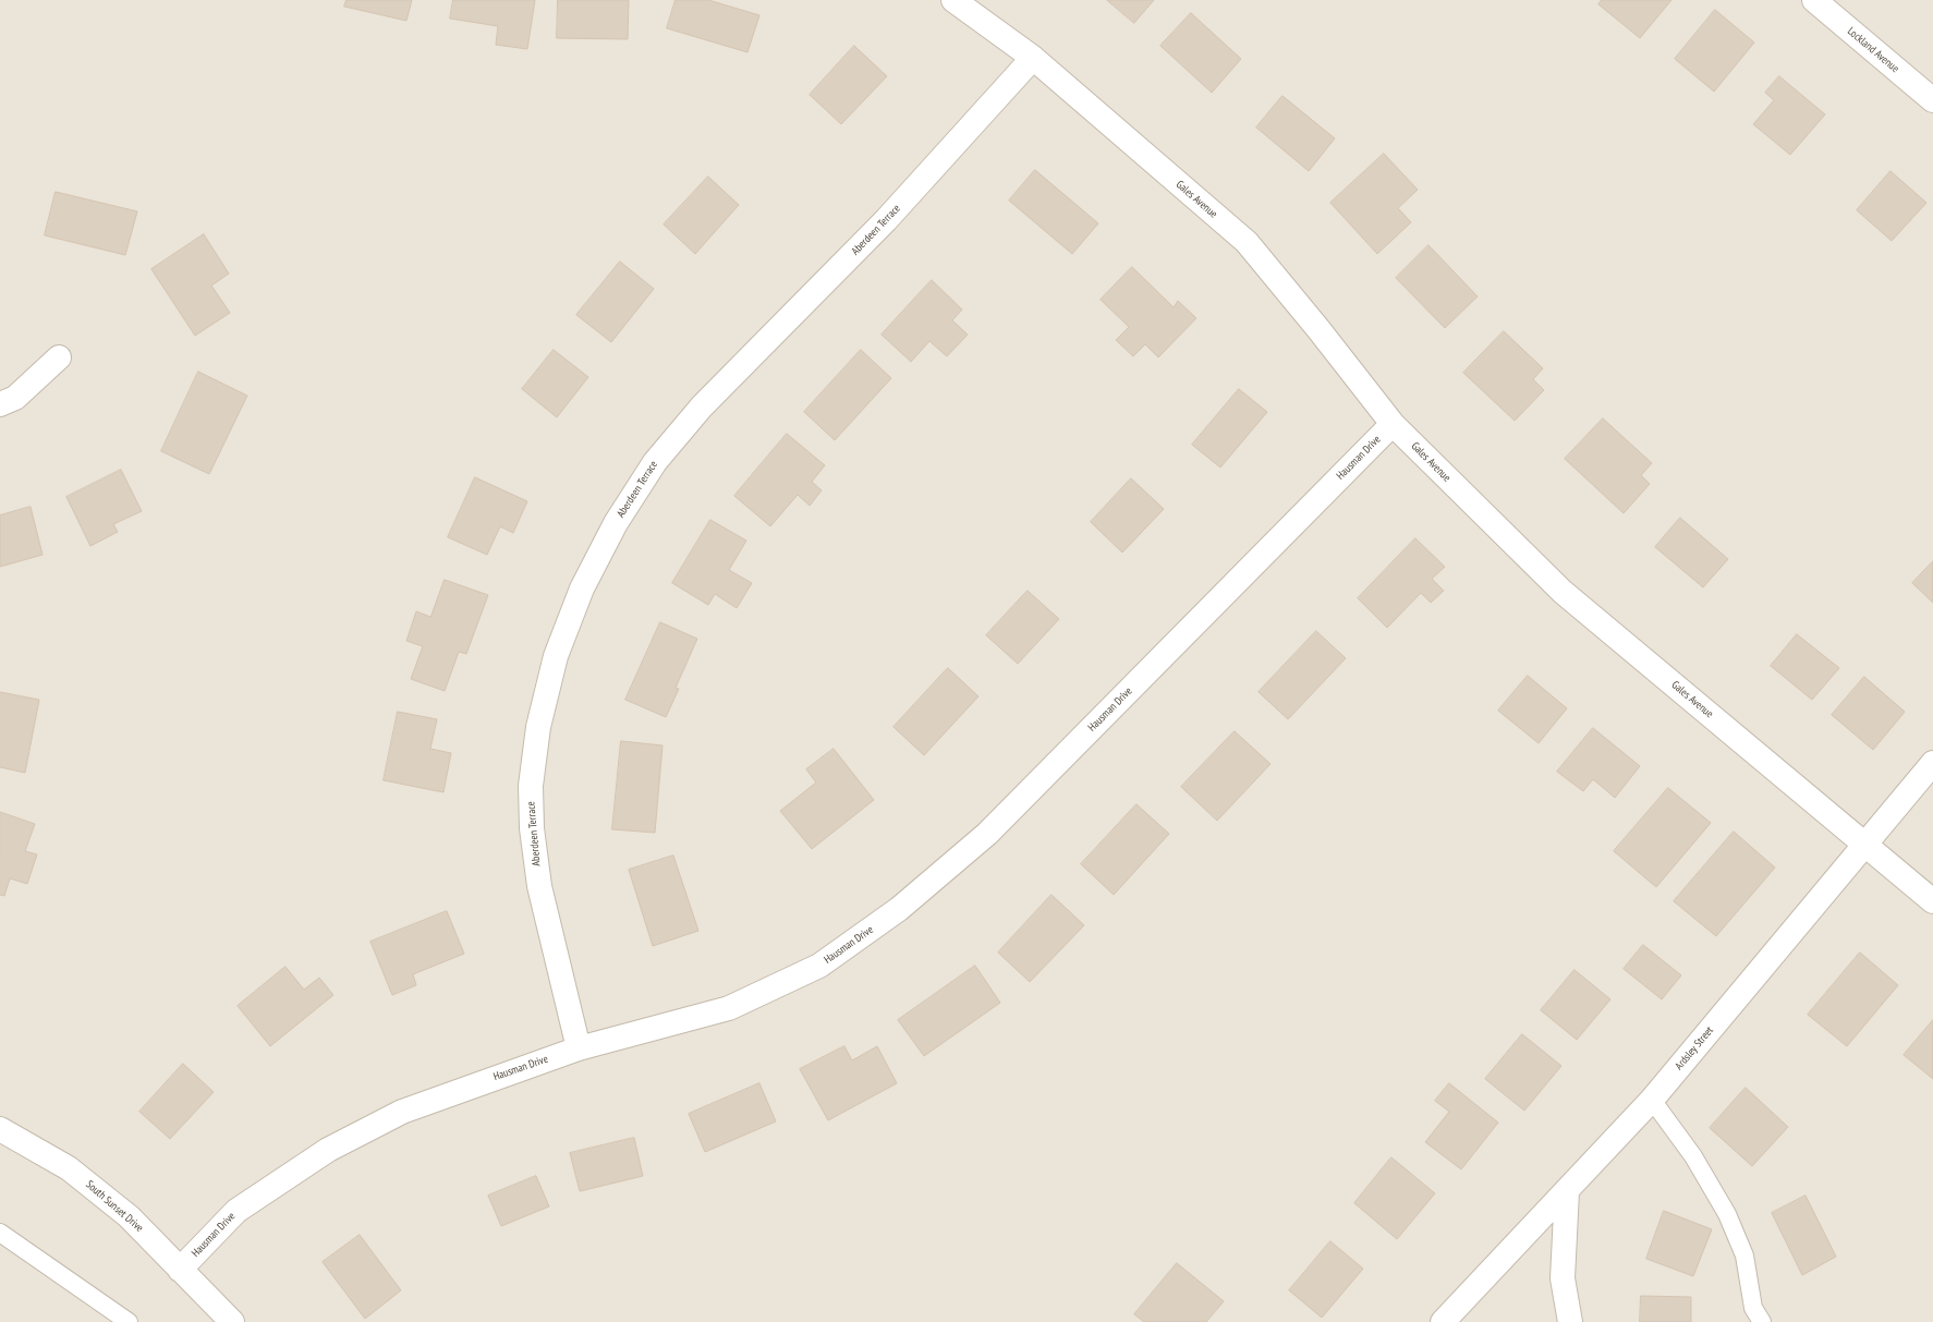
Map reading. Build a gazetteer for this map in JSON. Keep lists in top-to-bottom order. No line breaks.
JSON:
{"streets":{"street":["Lockland Avenue","Gales Avenue","Aberdeen Terrace","Hausman Drive","Ardsley Street","South Sunset Drive"]},"crossings":[["Gales Avenue","Aberdeen Terrace"],["Gales Avenue","Hausman Drive"],["Gales Avenue","Ardsley Street"],["Aberdeen Terrace","Hausman Drive"],["Hausman Drive","South Sunset Drive"]]}
